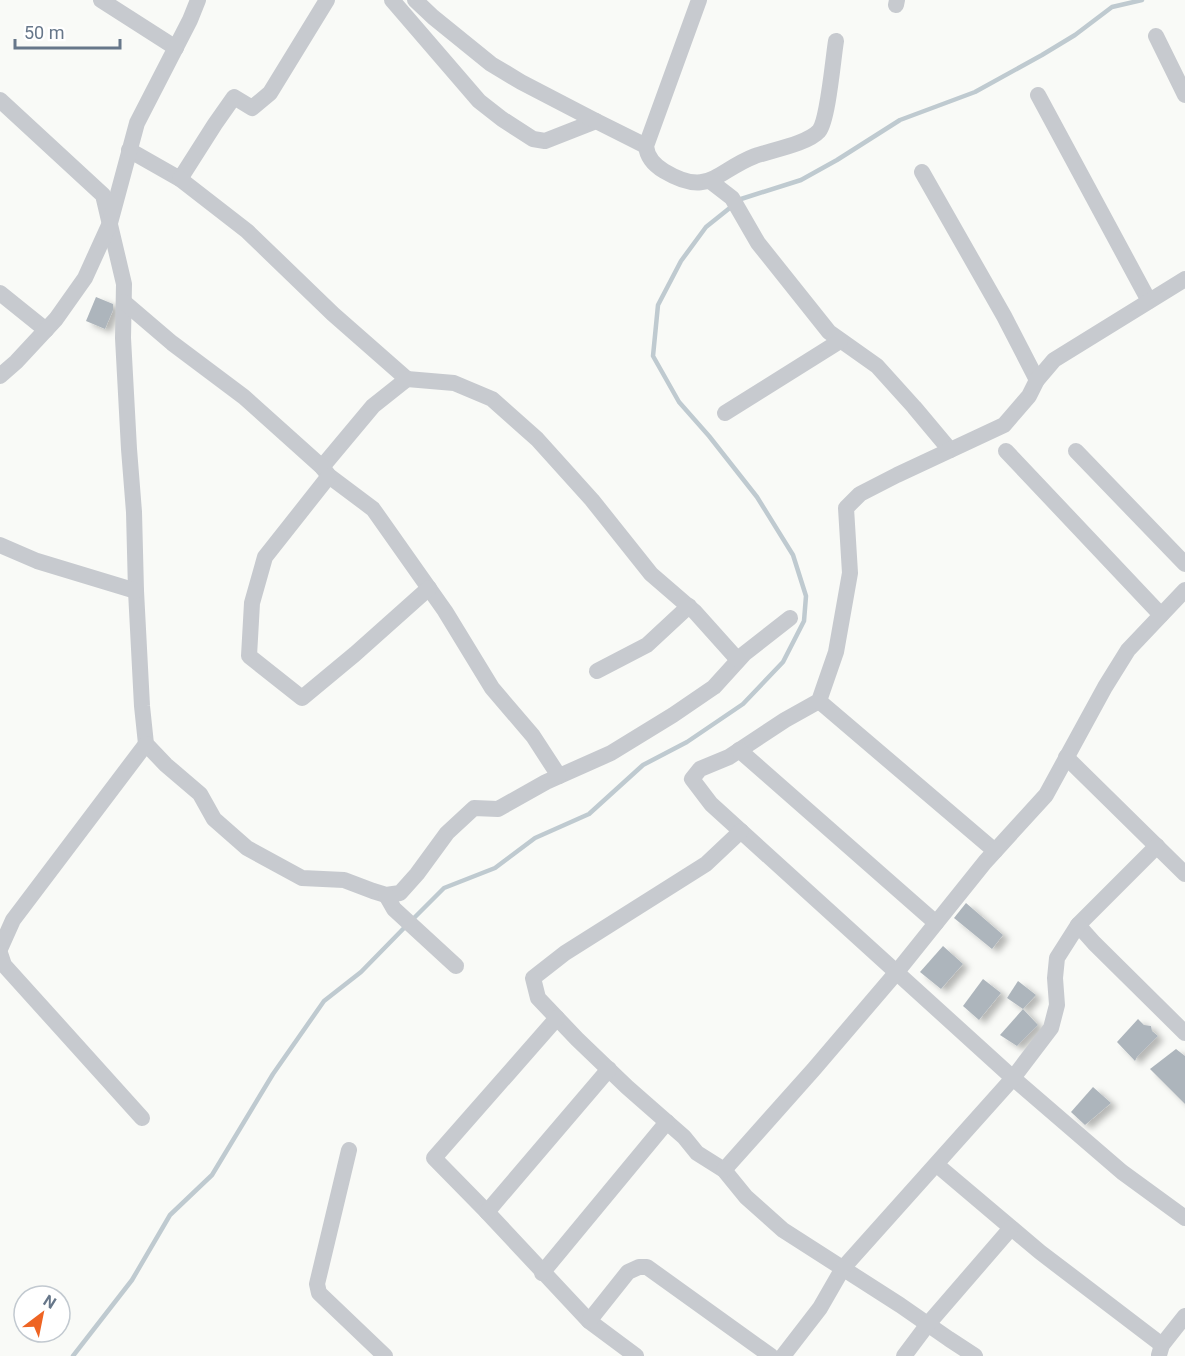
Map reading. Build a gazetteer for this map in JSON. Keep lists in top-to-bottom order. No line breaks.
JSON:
{"scale_bar":"50 m","north":"top right"}
